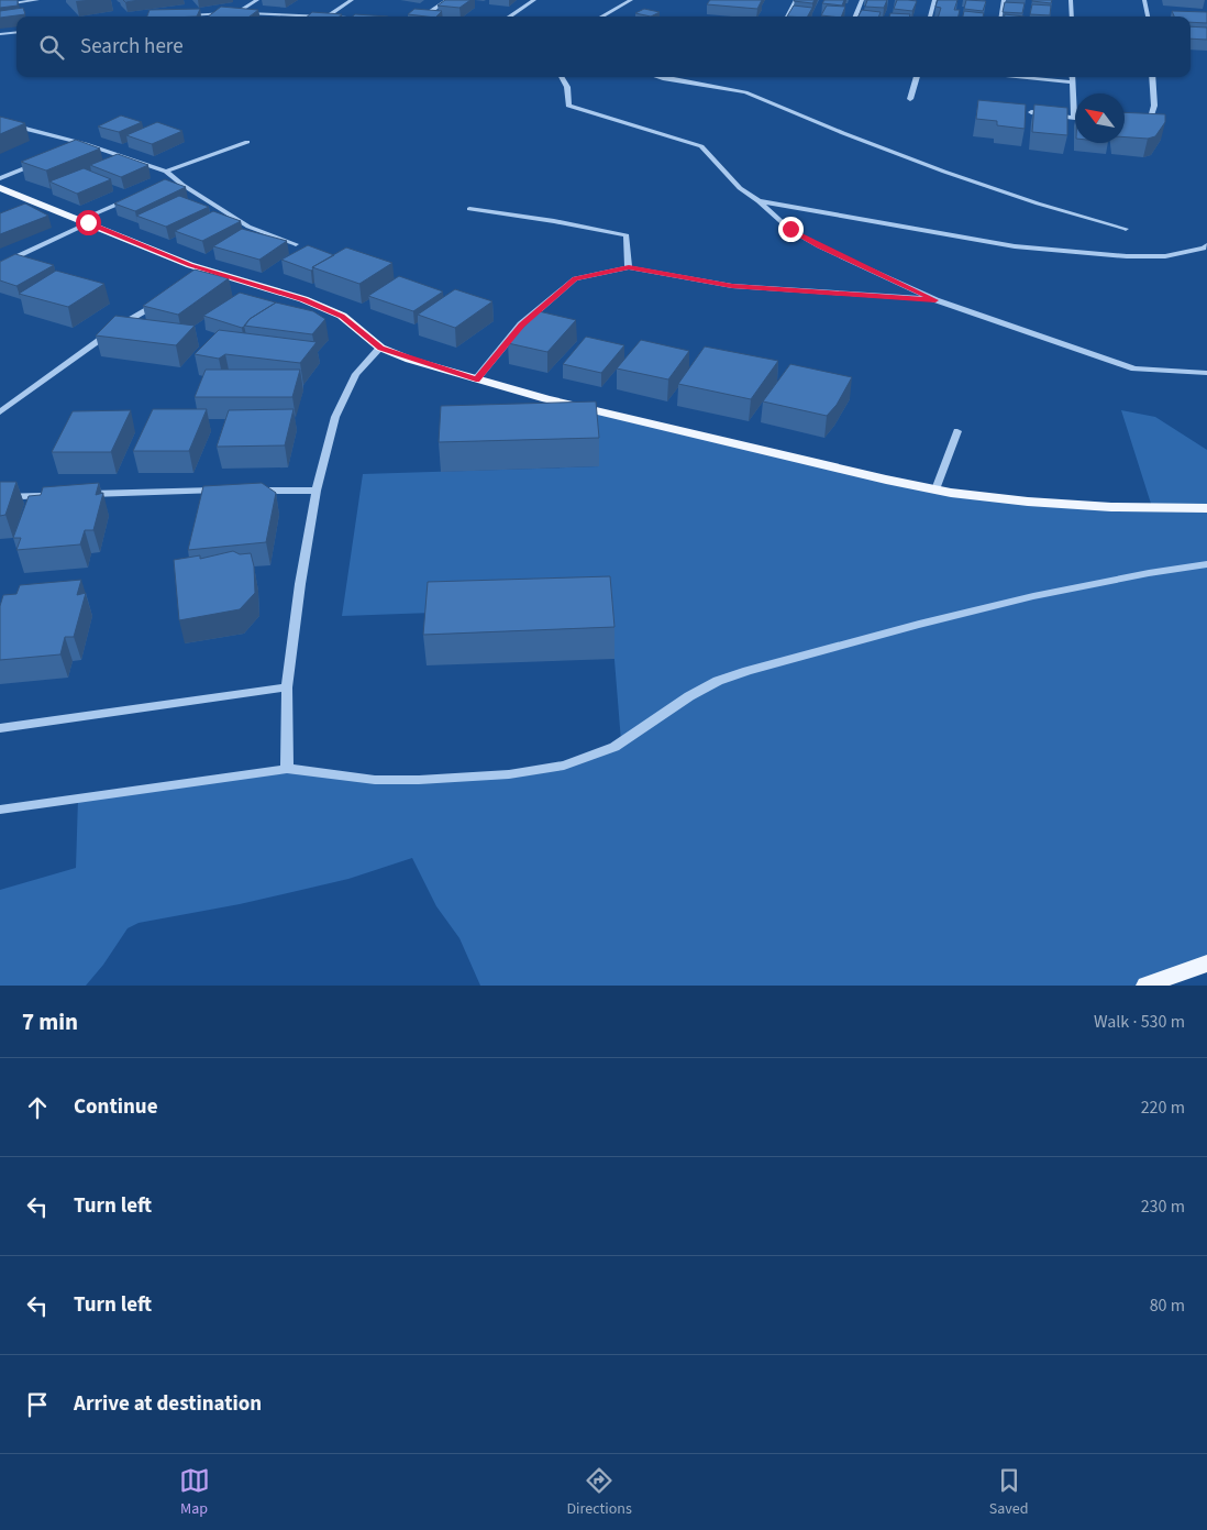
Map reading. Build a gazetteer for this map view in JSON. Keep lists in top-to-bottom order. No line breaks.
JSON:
{"north":"top left","page":{"search":"Search here","heading":["7 min","Walk · 530 m"],"list":[["Continue","220 m"],["Turn left","230 m"],["Turn left","80 m"],"Arrive at destination"],"nav":["Map","Directions","Saved"]}}
